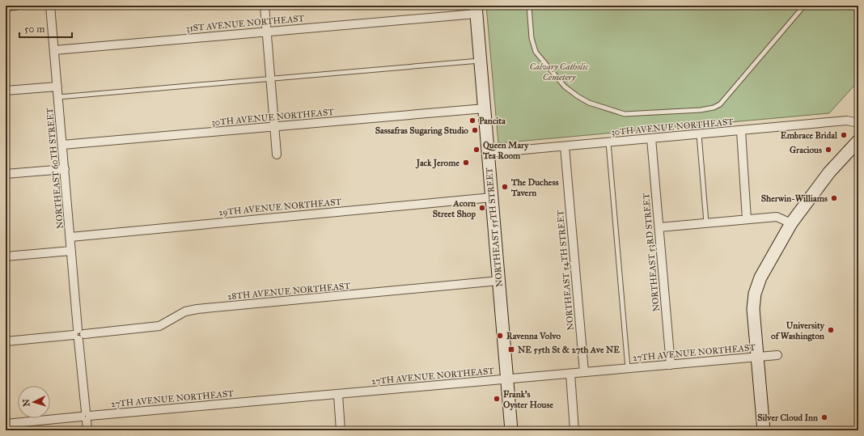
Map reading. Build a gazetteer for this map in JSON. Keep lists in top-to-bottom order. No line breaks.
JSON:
{"streets":{"main road":["NORTHEAST 55TH STREET"],"street":["31ST AVENUE NORTHEAST","30TH AVENUE NORTHEAST","NORTHEAST 60TH STREET","29TH AVENUE NORTHEAST","NORTHEAST 53RD STREET","NORTHEAST 54TH STREET","28TH AVENUE NORTHEAST","27TH AVENUE NORTHEAST"]},"crossings":[["31ST AVENUE NORTHEAST","NORTHEAST 60TH STREET"],["31ST AVENUE NORTHEAST","NORTHEAST 55TH STREET"],["30TH AVENUE NORTHEAST","NORTHEAST 60TH STREET"],["30TH AVENUE NORTHEAST","NORTHEAST 55TH STREET"],["30TH AVENUE NORTHEAST","NORTHEAST 53RD STREET"],["30TH AVENUE NORTHEAST","NORTHEAST 54TH STREET"],["NORTHEAST 60TH STREET","29TH AVENUE NORTHEAST"],["NORTHEAST 60TH STREET","28TH AVENUE NORTHEAST"],["NORTHEAST 60TH STREET","27TH AVENUE NORTHEAST"],["29TH AVENUE NORTHEAST","NORTHEAST 55TH STREET"],["NORTHEAST 55TH STREET","28TH AVENUE NORTHEAST"],["NORTHEAST 55TH STREET","27TH AVENUE NORTHEAST"],["NORTHEAST 53RD STREET","27TH AVENUE NORTHEAST"],["NORTHEAST 54TH STREET","27TH AVENUE NORTHEAST"]],"parks":["Calvary Catholic Cemetery"],"places":{"other":["Pancita","Sassafras Sugaring Studio","Embrace Bridal","Queen Mary Tea Room","Gracious","Jack Jerome","The Duchess Tavern","Sherwin-Williams","Acorn Street Shop","University of Washington","Ravenna Volvo","Frank's Oyster House","Silver Cloud Inn"],"transit":["NE 55th St & 27th Ave NE"]},"scale_bar":"50 m","north":"left"}
